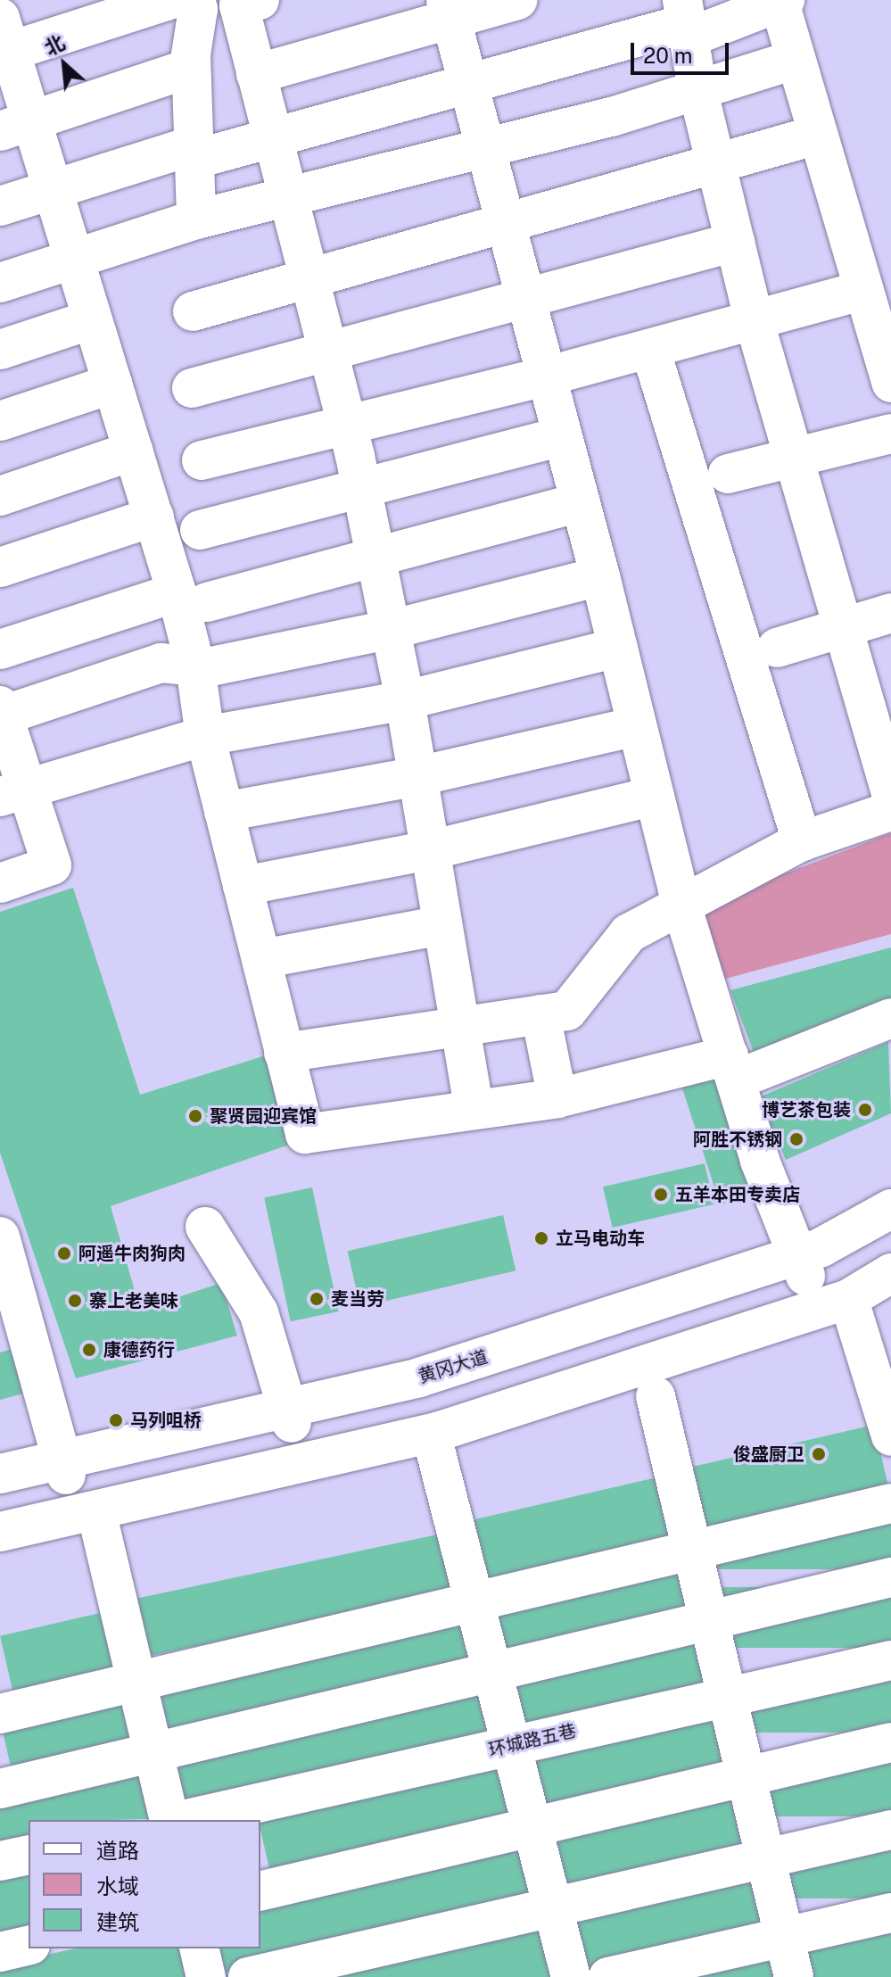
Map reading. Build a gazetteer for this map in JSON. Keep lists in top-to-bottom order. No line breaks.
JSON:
{"streets":{"street":["黄冈大道","环城路五巷"]},"places":["博艺茶包装","聚贤园迎宾馆","阿胜不锈钢","五羊本田专卖店","立马电动车","阿遥牛肉狗肉","麦当劳","寨上老美味","康德药行","马列咀桥","俊盛厨卫"],"legend":["道路","水域","建筑"],"scale_bar":"20 m","north":"top left"}
